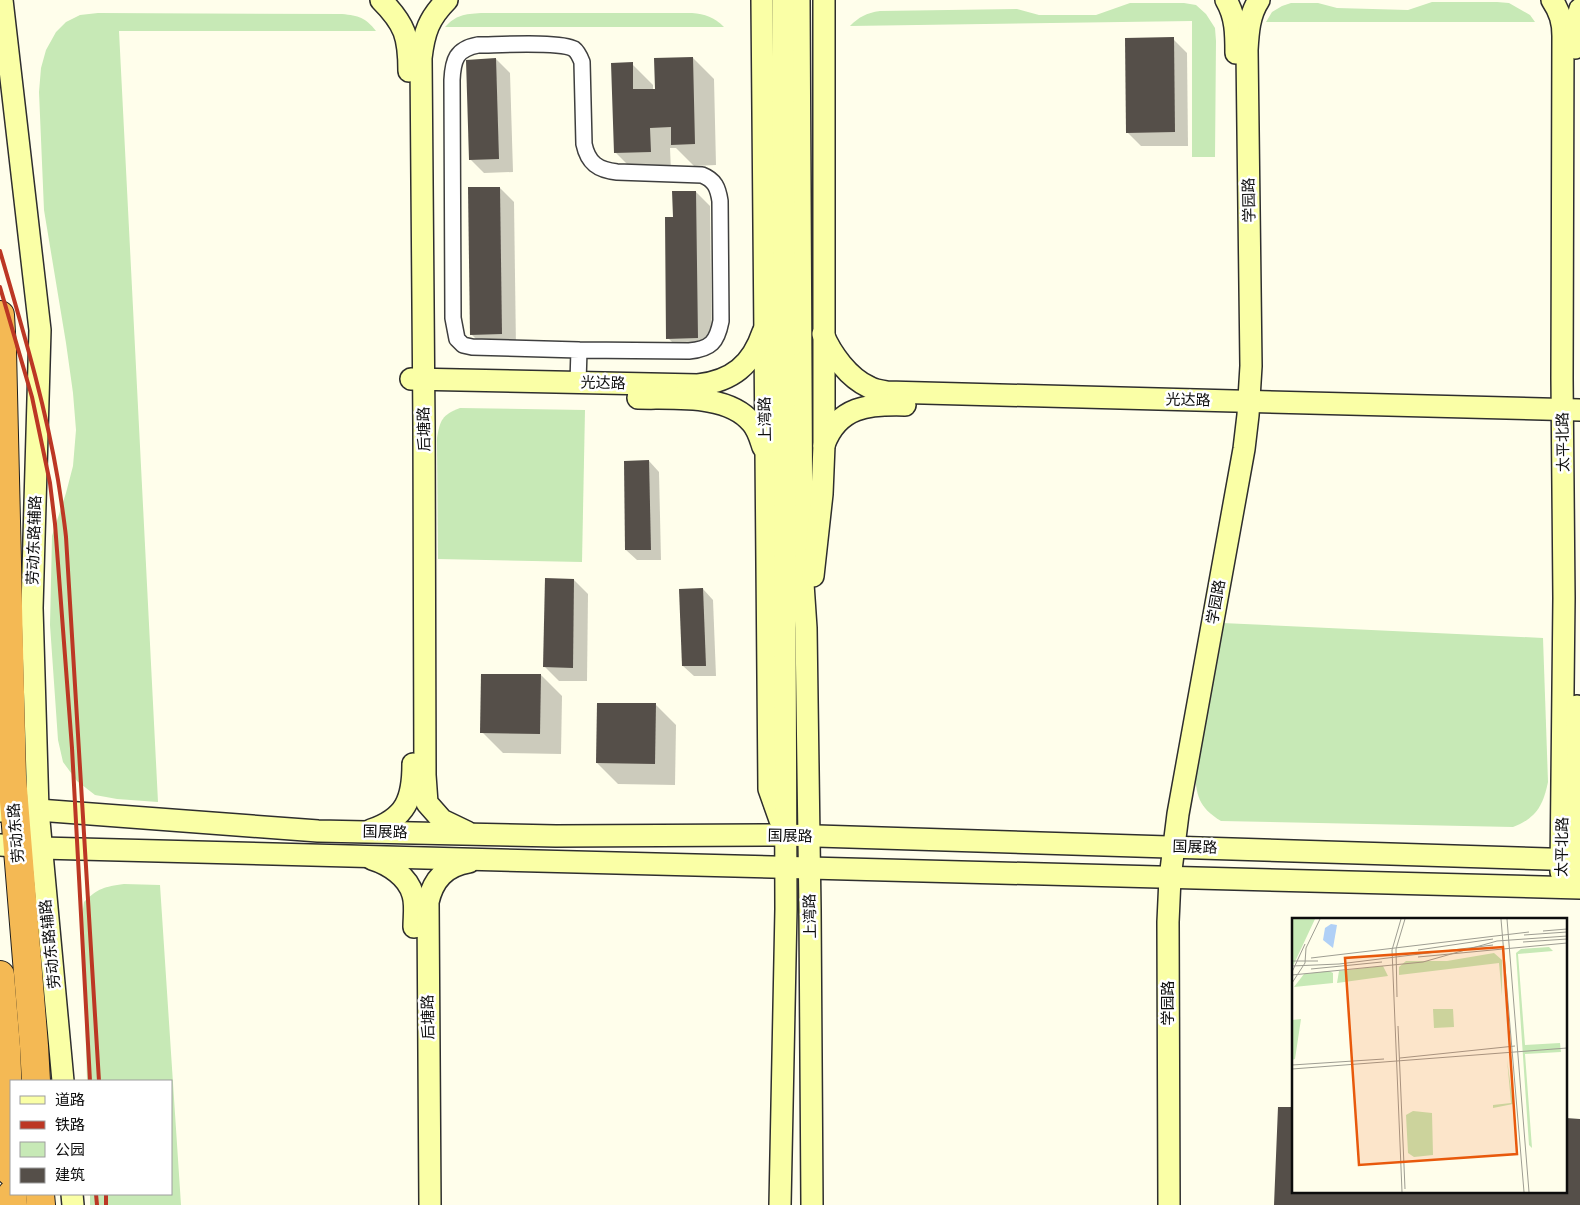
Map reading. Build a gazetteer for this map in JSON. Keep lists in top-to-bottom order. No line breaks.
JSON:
{"streets":{"highway":["劳动东路"],"main road":["学园路","光达路","上湾路","后塘路","太平北路","劳动东路辅路","国展路"]},"crossings":[["学园路","光达路"],["学园路","国展路"],["光达路","上湾路"],["光达路","后塘路"],["光达路","太平北路"],["上湾路","国展路"],["后塘路","国展路"],["太平北路","国展路"],["劳动东路辅路","国展路"],["劳动东路辅路","劳动东路"],["国展路","劳动东路"]],"legend":["道路","铁路","公园","建筑"]}
